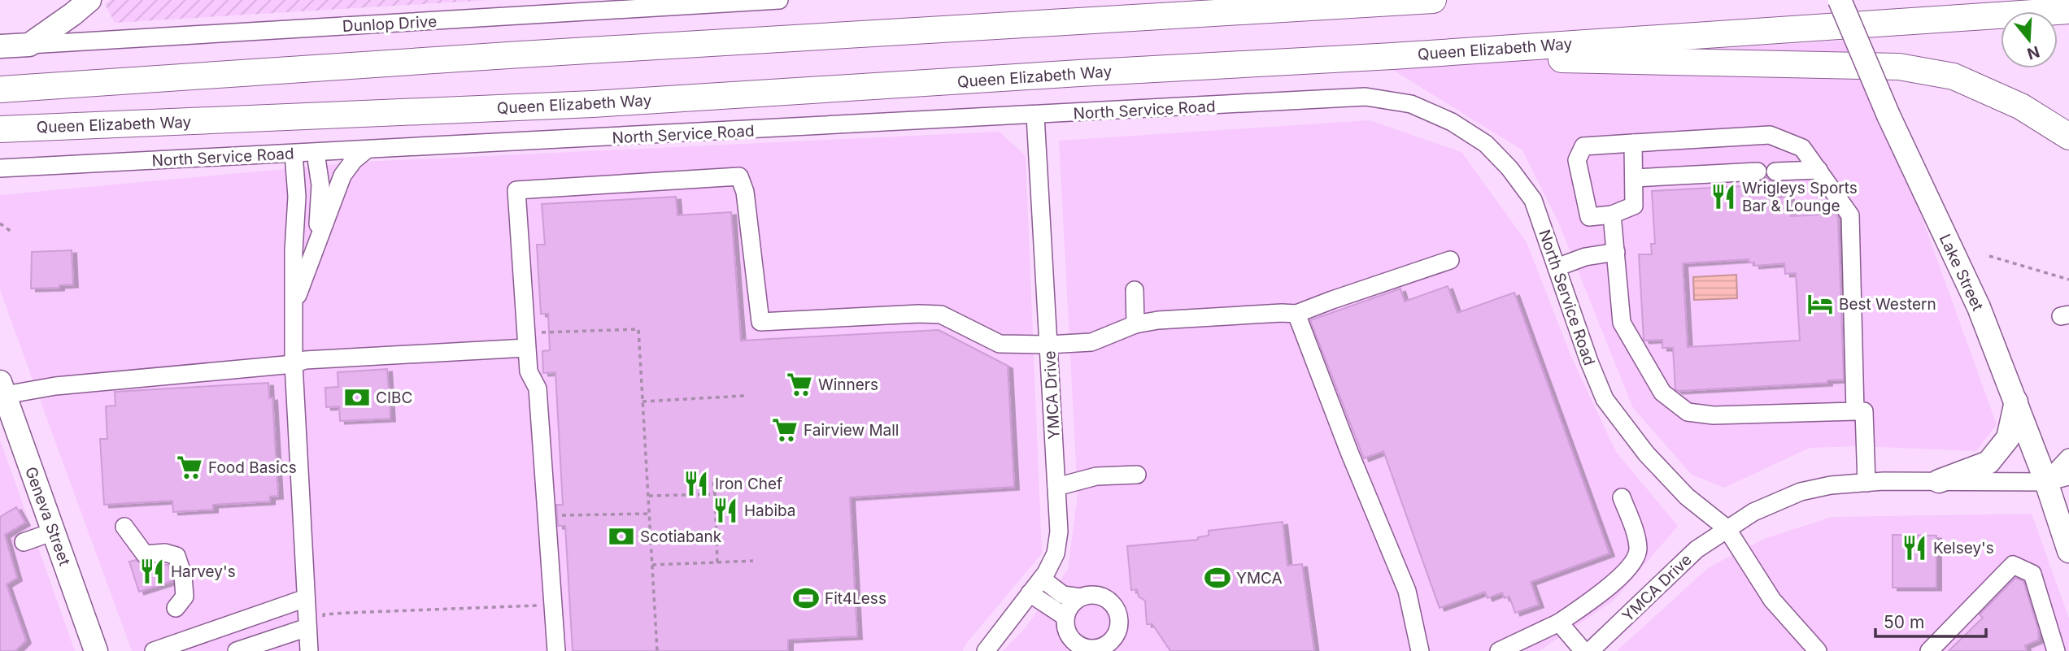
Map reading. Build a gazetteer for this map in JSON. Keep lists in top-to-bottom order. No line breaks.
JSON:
{"streets":{"highway":["Queen Elizabeth Way"],"main road":["Dunlop Drive","Lake Street","Geneva Street"],"street":["North Service Road","YMCA Drive"]},"crossings":[["North Service Road","YMCA Drive"]],"places":{"restaurant":["Wrigleys Sports Bar & Lounge","Iron Chef","Habiba","Kelsey's","Harvey's"],"hotel":["Best Western"],"supermarket":["Winners","Fairview Mall","Food Basics"],"bank":["CIBC","Scotiabank"],"sports":["YMCA","Fit4Less"]},"scale_bar":"50 m","north":"bottom"}
